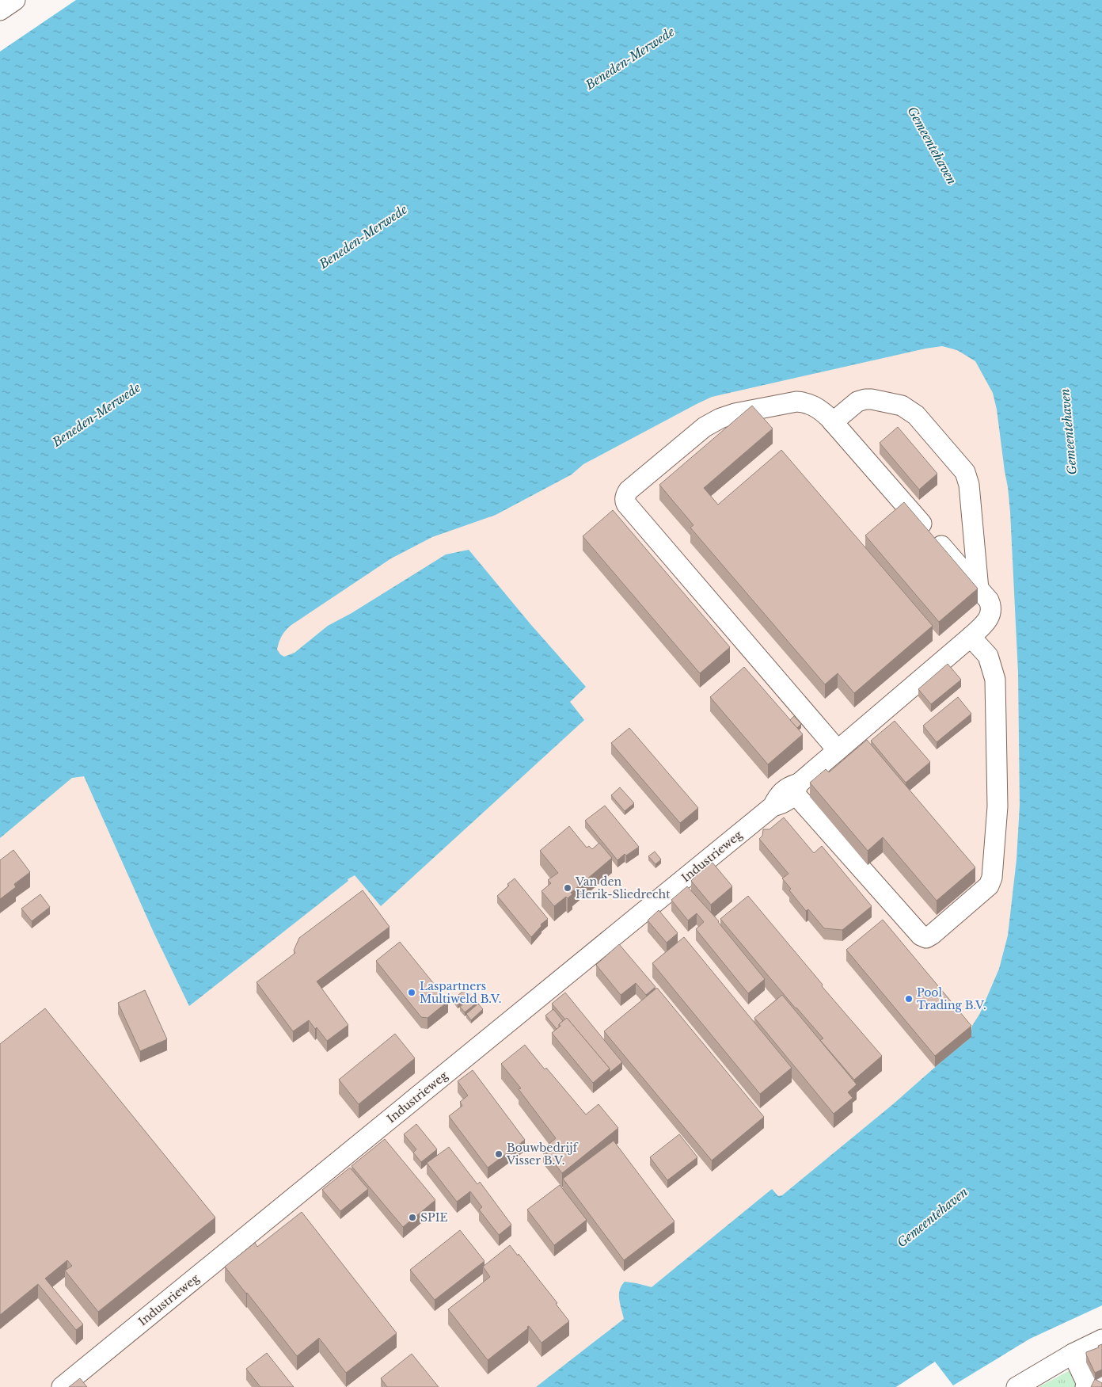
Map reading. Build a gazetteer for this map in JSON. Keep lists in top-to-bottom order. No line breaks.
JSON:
{"streets":{"street":["Industrieweg"]},"water":["Beneden-Merwede","Gemeentehaven"],"places":["Van den Herik-Sliedrecht","Laspartners Multiweld B.V.","Pool Trading B.V.","Bouwbedrijf Visser B.V.","SPIE"]}
